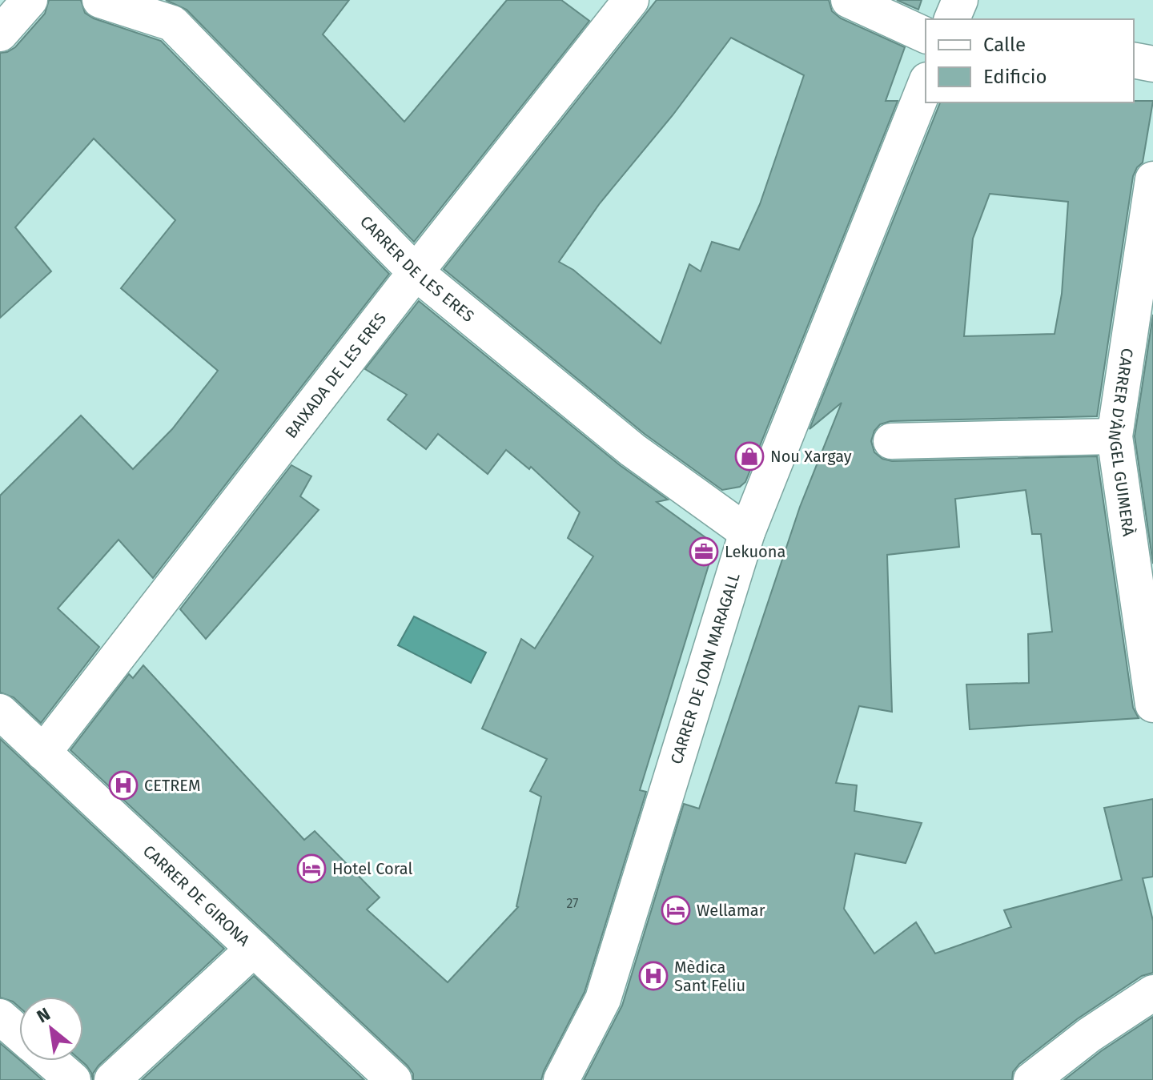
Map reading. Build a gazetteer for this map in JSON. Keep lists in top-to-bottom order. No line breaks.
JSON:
{"streets":{"street":["CARRER DE LES ERES","BAIXADA DE LES ERES","CARRER D'ÀNGEL GUIMERÀ","CARRER DE JOAN MARAGALL","CARRER DE GIRONA"]},"crossings":[["CARRER DE LES ERES","BAIXADA DE LES ERES"],["CARRER DE LES ERES","CARRER DE JOAN MARAGALL"],["BAIXADA DE LES ERES","CARRER DE GIRONA"]],"places":{"shop":["Nou Xargay"],"office":["Lekuona"],"hospital":["CETREM","Mèdica Sant Feliu"],"hotel":["Hotel Coral","Wellamar"]},"house_numbers":["27"],"legend":["Calle","Edificio"],"north":"top left"}
